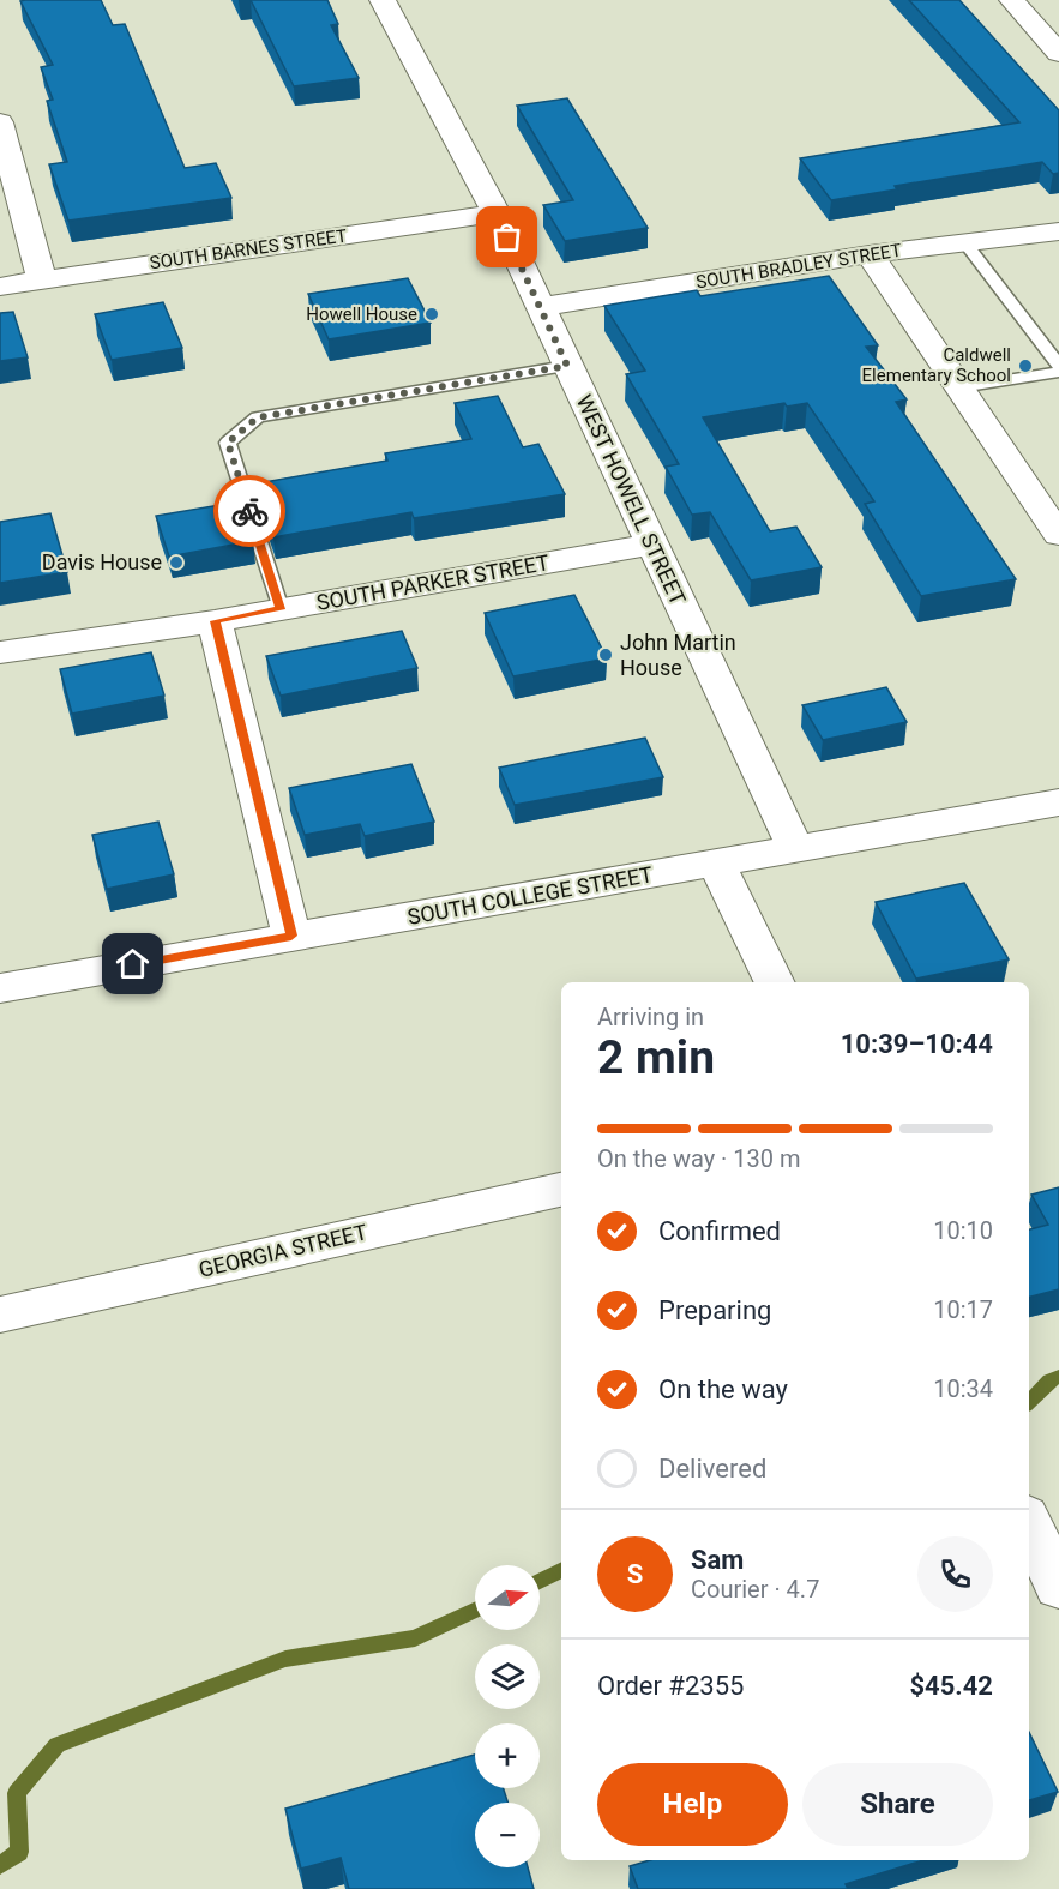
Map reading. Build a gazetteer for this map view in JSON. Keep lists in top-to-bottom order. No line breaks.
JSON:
{"streets":{"street":["SOUTH BARNES STREET","SOUTH BRADLEY STREET","WEST HOWELL STREET","SOUTH PARKER STREET","SOUTH COLLEGE STREET","GEORGIA STREET"]},"crossings":[["SOUTH BARNES STREET","WEST HOWELL STREET"],["SOUTH BRADLEY STREET","WEST HOWELL STREET"],["WEST HOWELL STREET","SOUTH PARKER STREET"],["WEST HOWELL STREET","SOUTH COLLEGE STREET"]],"places":["Howell House","Caldwell Elementary School","Davis House","John Martin House"],"north":"right","page":{"heading":["2 min","Arriving in","10:39–10:44"],"panel":["Sam","Courier · 4.7","Order #2355","$45.42"],"bar":"On the way · 130 m","list":[["Confirmed","10:10"],["Preparing","10:17"],["On the way","10:34"],"Delivered"],"round":"S","map_buttons":["+","−"],"buttons":["Help","Share"]}}
